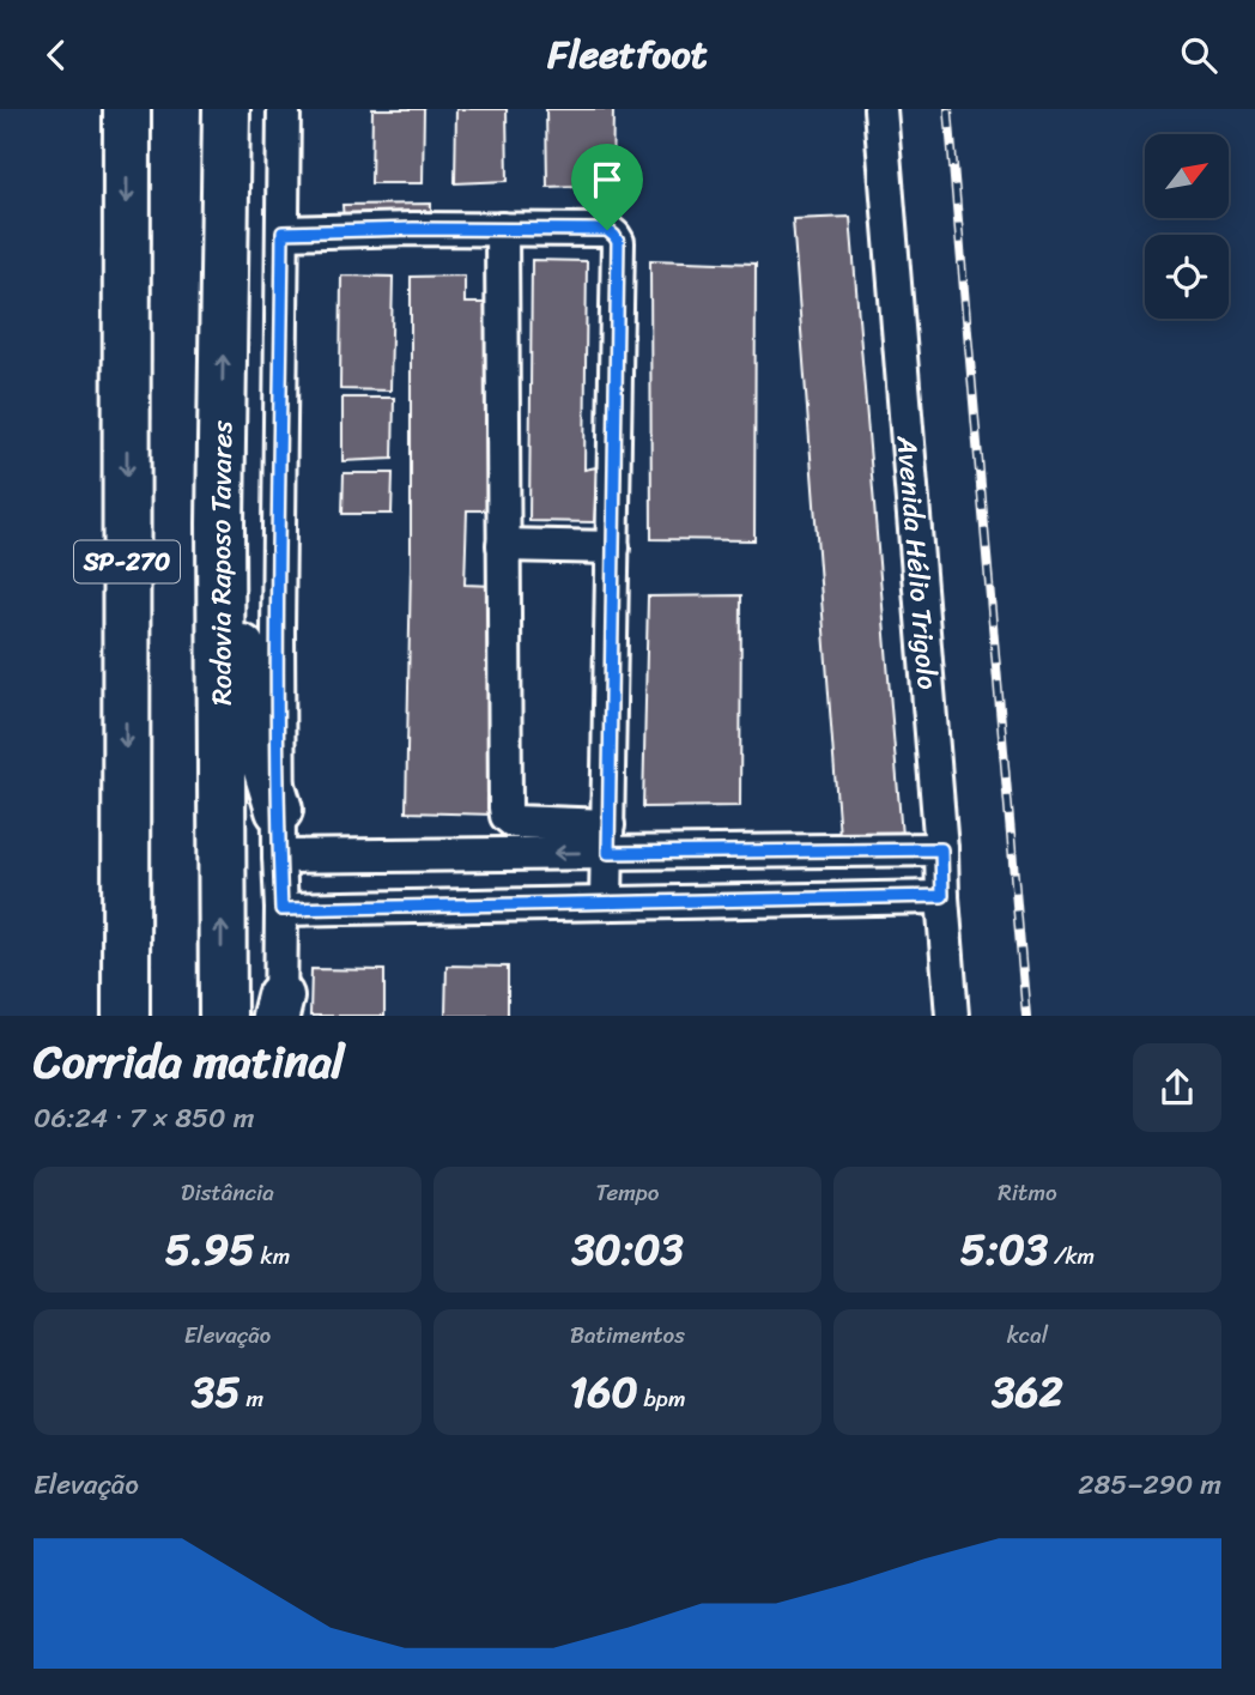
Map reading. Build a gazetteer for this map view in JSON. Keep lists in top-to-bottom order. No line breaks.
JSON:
{"streets":{"highway":["SP-270","Rodovia Raposo Tavares"],"street":["Avenida Hélio Trigolo"]},"north":"top right","page":{"header":"Fleetfoot","heading":["Corrida matinal","06:24 · 7 × 850 m"],"stats":[["Distância","5.95 km"],["Tempo","30:03"],["Ritmo","5:03 /km"],["Elevação","35 m"],["Batimentos","160 bpm"],["kcal","362"]],"chart":["Elevação","285–290 m"]}}
